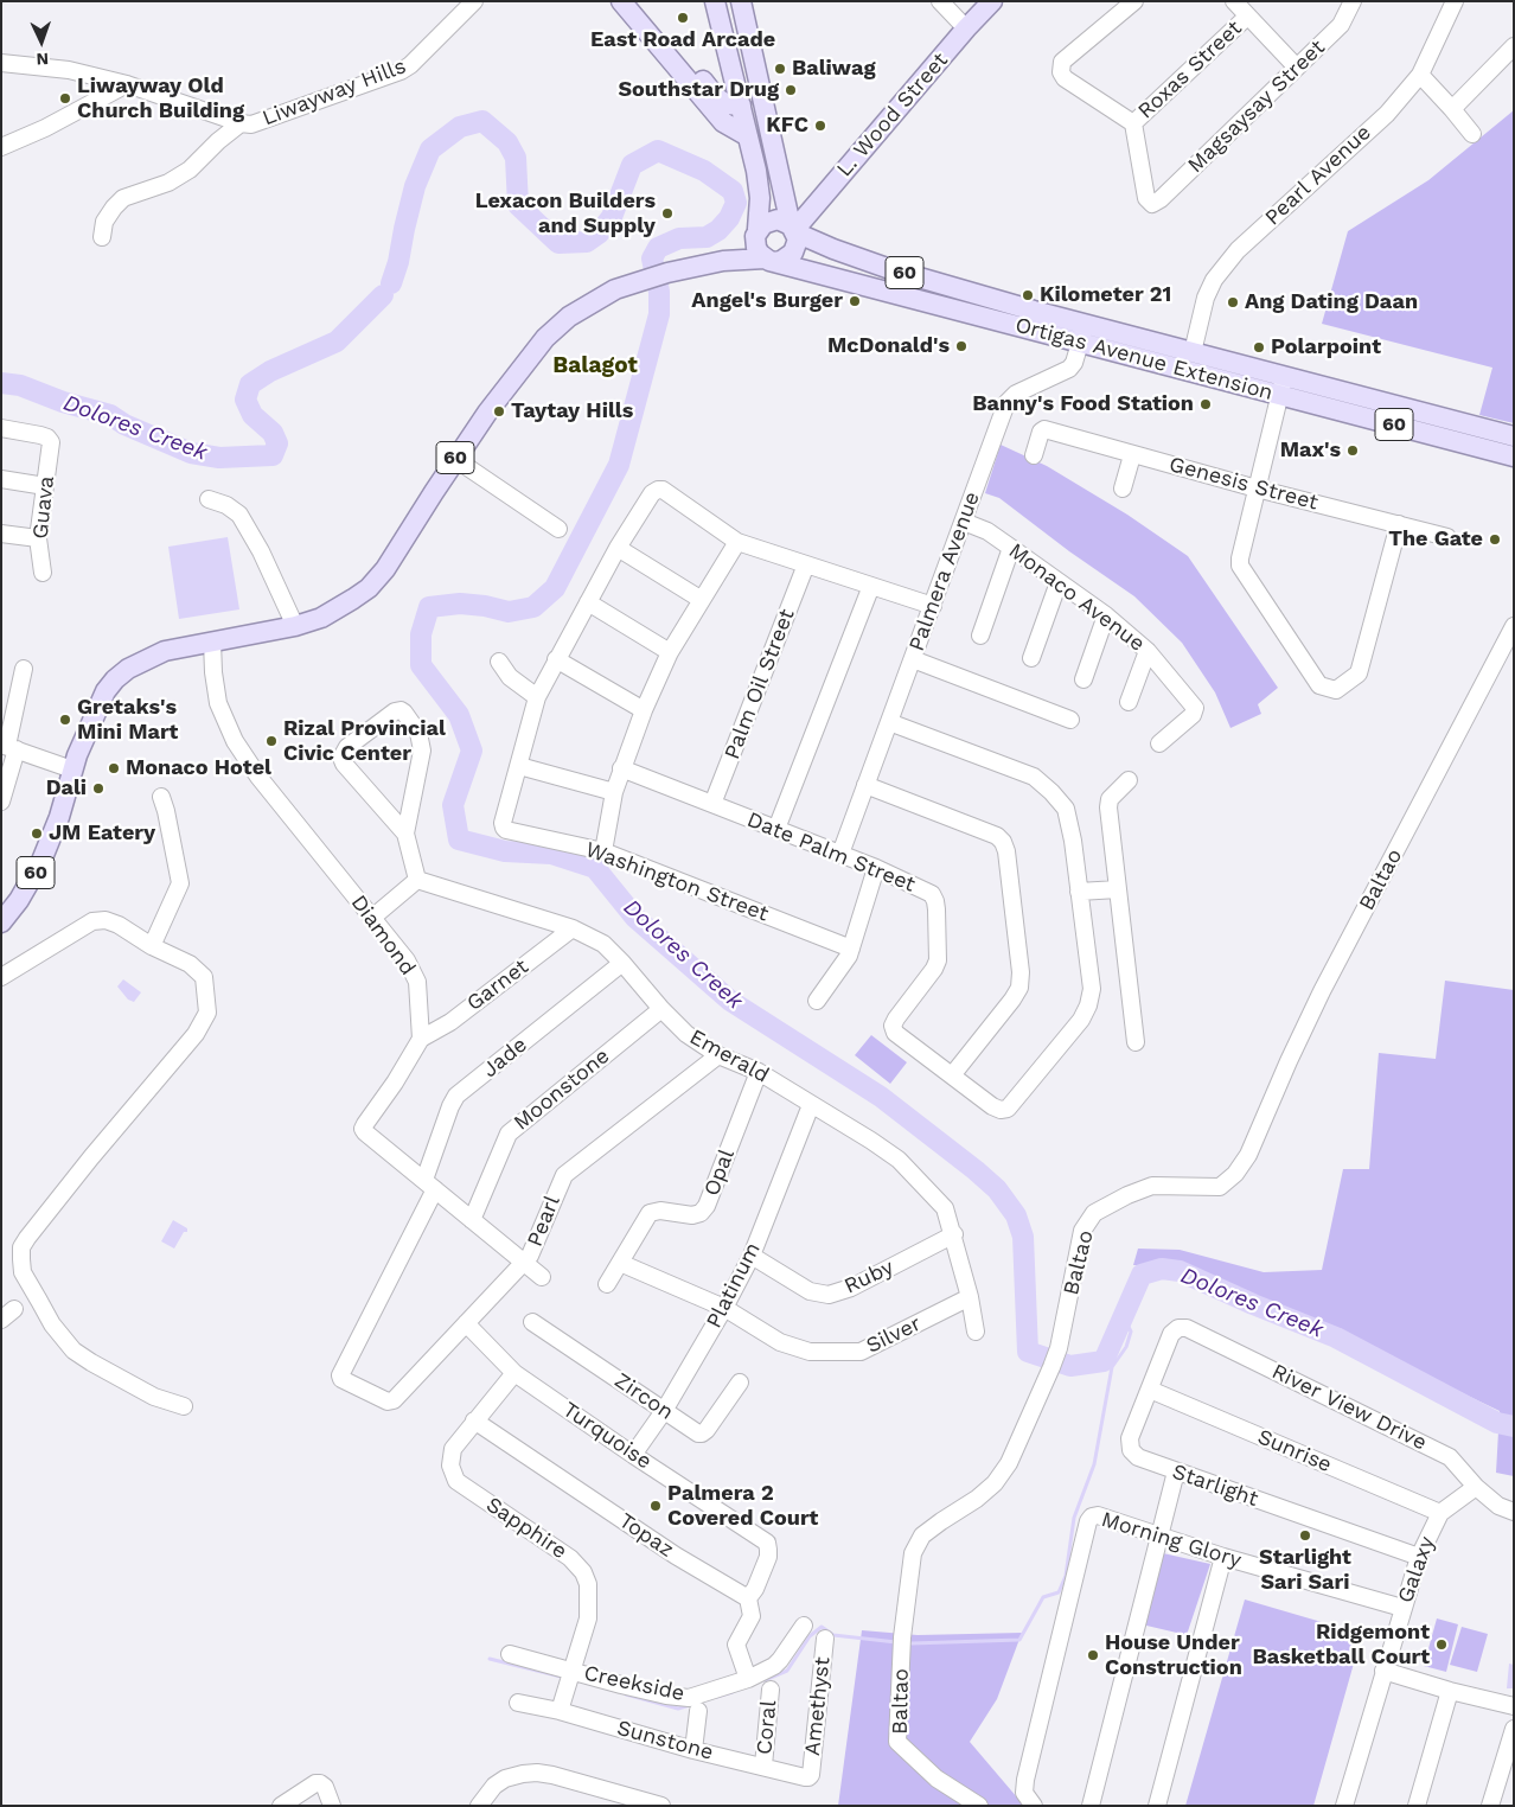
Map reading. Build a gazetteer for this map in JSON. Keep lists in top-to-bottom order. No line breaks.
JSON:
{"streets":{"main road":["L. Wood Street","60","Ortigas Avenue Extension"],"street":["Roxas Street","Liwayway Hills","Magsaysay Street","Pearl Avenue","Genesis Street","Guava","Palmera Avenue","Monaco Avenue","Palm Oil Street","Date Palm Street","Baltao","Washington Street","Diamond","Garnet","Emerald","Jade","Moonstone","Opal","Pearl","Ruby","Platinum","Silver","Zircon","River View Drive","Turquoise","Sunrise","Starlight","Sapphire","Topaz","Morning Glory","Galaxy","Creekside","Amethyst","Coral","Sunstone"]},"crossings":[["Roxas Street","Magsaysay Street"],["L. Wood Street","60"],["L. Wood Street","Ortigas Avenue Extension"],["Pearl Avenue","Ortigas Avenue Extension"],["60","Ortigas Avenue Extension"],["60","Diamond"],["Ortigas Avenue Extension","Palmera Avenue"],["Palmera Avenue","Monaco Avenue"],["Palmera Avenue","Date Palm Street"],["Palm Oil Street","Date Palm Street"],["Diamond","Garnet"],["Garnet","Emerald"],["Emerald","Jade"],["Emerald","Moonstone"],["Emerald","Opal"],["Emerald","Pearl"],["Emerald","Ruby"],["Emerald","Platinum"],["Emerald","Silver"],["Jade","Pearl"],["Opal","Silver"],["Pearl","Turquoise"],["Ruby","Platinum"],["Platinum","Silver"],["Platinum","Zircon"],["Platinum","Turquoise"],["River View Drive","Starlight"],["River View Drive","Galaxy"],["Turquoise","Sapphire"],["Turquoise","Topaz"],["Sunrise","Starlight"],["Sunrise","Galaxy"],["Starlight","Galaxy"],["Sapphire","Topaz"],["Sapphire","Creekside"],["Sapphire","Sunstone"],["Morning Glory","Galaxy"],["Amethyst","Sunstone"],["Coral","Sunstone"]],"districts":["Balagot"],"water":["Dolores Creek"],"places":["East Road Arcade","Baliwag","Southstar Drug","Liwayway Old Church Building","KFC","Lexacon Builders and Supply","Kilometer 21","Angel's Burger","Ang Dating Daan","McDonald's","Polarpoint","Banny's Food Station","Taytay Hills","Max's","The Gate","Gretaks's Mini Mart","Rizal Provincial Civic Center","Monaco Hotel","Dali","JM Eatery","Palmera 2 Covered Court","Starlight Sari Sari","Ridgemont Basketball Court","House Under Construction"],"north":"bottom"}
